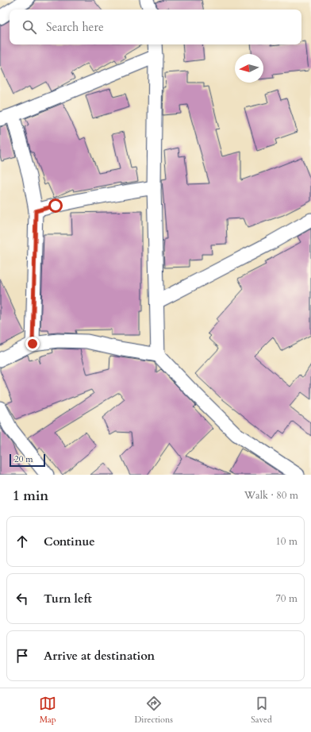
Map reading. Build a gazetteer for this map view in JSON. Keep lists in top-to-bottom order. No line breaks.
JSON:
{"scale_bar":"20 m","north":"left","page":{"search":"Search here","scale":"20 m","heading":["1 min","Walk · 80 m"],"list":[["Continue","10 m"],["Turn left","70 m"],"Arrive at destination"],"nav":["Map","Directions","Saved"]}}
